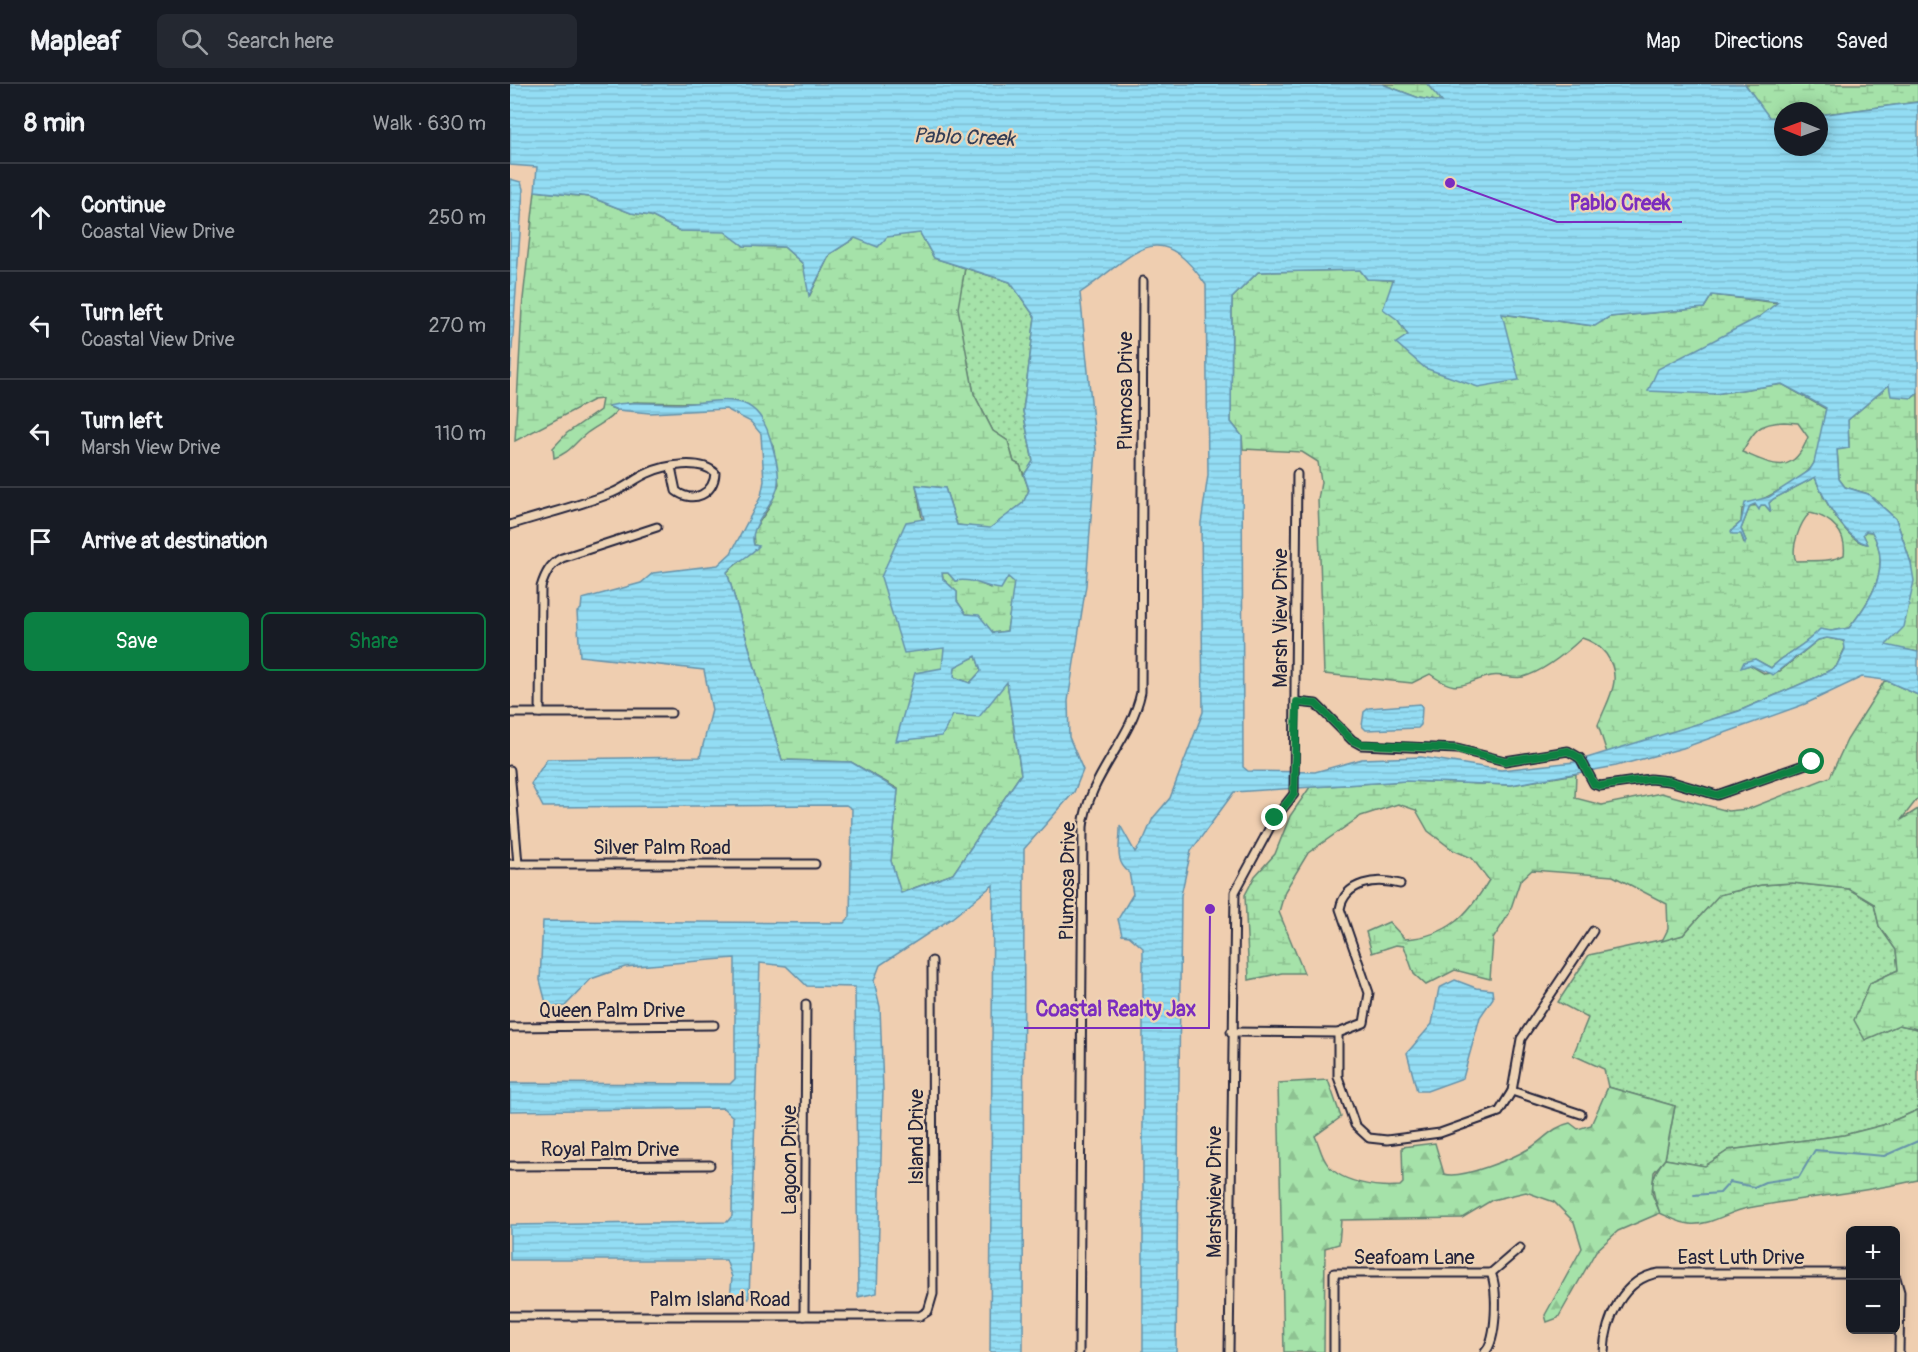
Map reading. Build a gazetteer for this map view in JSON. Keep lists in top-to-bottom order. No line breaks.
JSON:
{"streets":{"street":["Plumosa Drive","Marsh View Drive","Silver Palm Road","Queen Palm Drive","Island Drive","Royal Palm Drive","Lagoon Drive","Marshview Drive","Seafoam Lane","East Luth Drive","Palm Island Road"]},"crossings":[["Marsh View Drive","Marshview Drive"],["Island Drive","Palm Island Road"],["Lagoon Drive","Palm Island Road"]],"water":["Pablo Creek"],"places":["Pablo Creek","Coastal Realty Jax"],"north":"left","page":{"header":"Mapleaf","search":"Search here","nav":["Map","Directions","Saved"],"heading":["8 min","Walk · 630 m"],"list":[["Continue","Coastal View Drive","250 m"],["Turn left","Coastal View Drive","270 m"],["Turn left","Marsh View Drive","110 m"],"Arrive at destination"],"buttons":["Save","Share"],"map_buttons":["+","−"]}}
